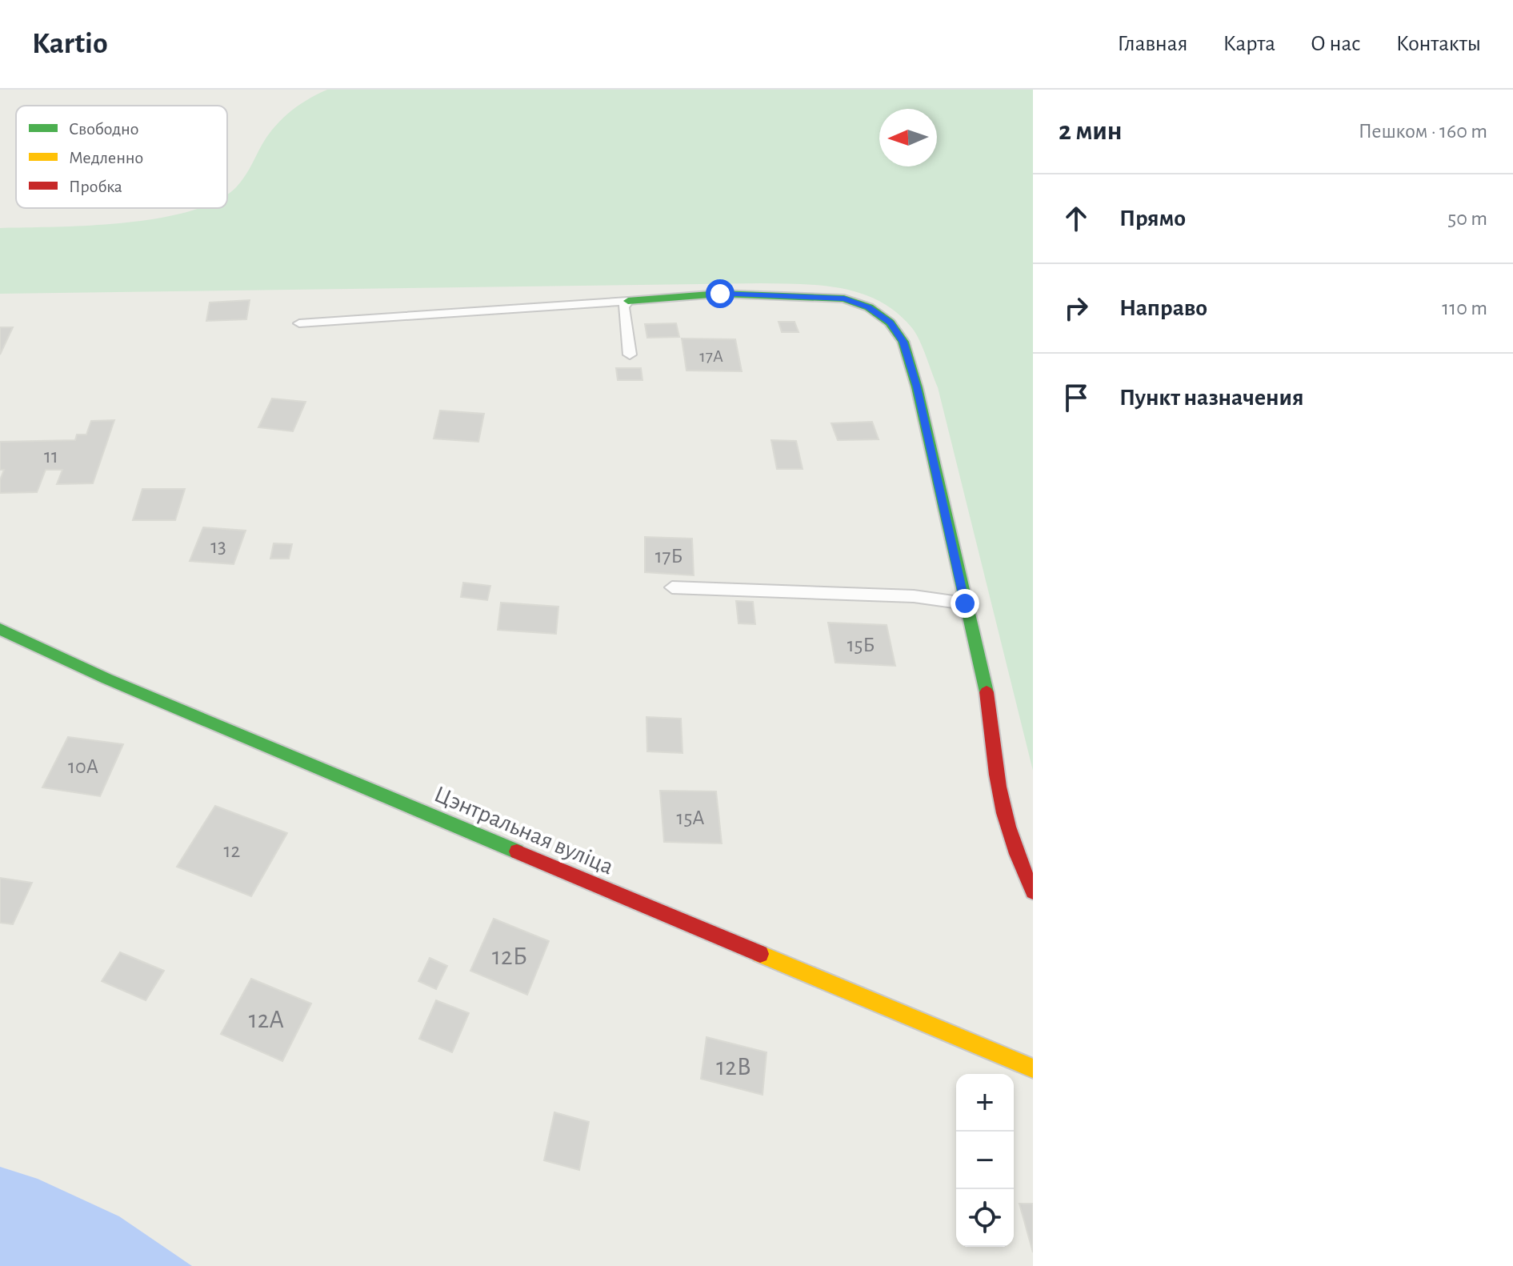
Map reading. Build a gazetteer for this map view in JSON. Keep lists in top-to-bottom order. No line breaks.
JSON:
{"streets":{"street":["Цэнтральная вуліца"]},"house_numbers":["17А","11","13","17Б","15Б","10А","15А","12","12Б","12А","12В"],"legend":["Свободно","Медленно","Пробка"],"north":"left","page":{"header":"Kartio","nav":["Главная","Карта","О нас","Контакты"],"heading":["2 мин","Пешком · 160 m"],"list":[["Прямо","50 m"],["Направо","110 m"],"Пункт назначения"],"map_buttons":["+","−"]}}
